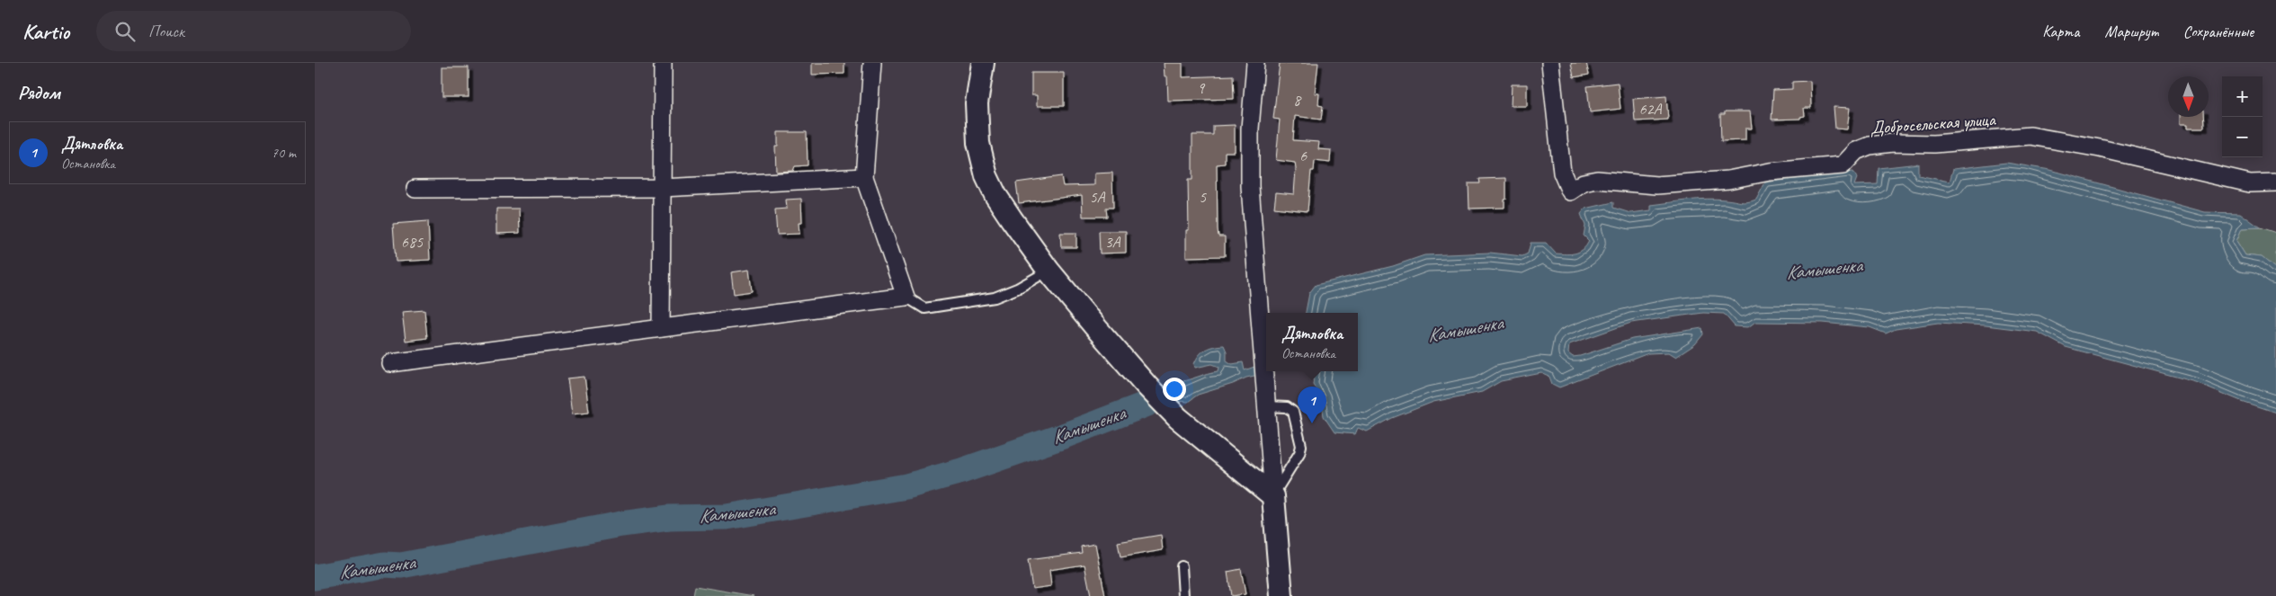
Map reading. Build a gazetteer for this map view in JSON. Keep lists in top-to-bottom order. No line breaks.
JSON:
{"streets":{"street":["Добросельская улица"]},"water":["Камышенка"],"house_numbers":["9","8","62А","6","5А","5","685","3А"],"north":"bottom","page":{"header":"Kartio","search":"Поиск","nav":["Карта","Маршрут","Сохранённые"],"heading":"Рядом","map_buttons":["+","−"],"list":[{"mark":"1","name":"Дятловка","note":"Остановка","value":"70 m"}],"popup":["Дятловка","Остановка"],"pins":"1"}}
